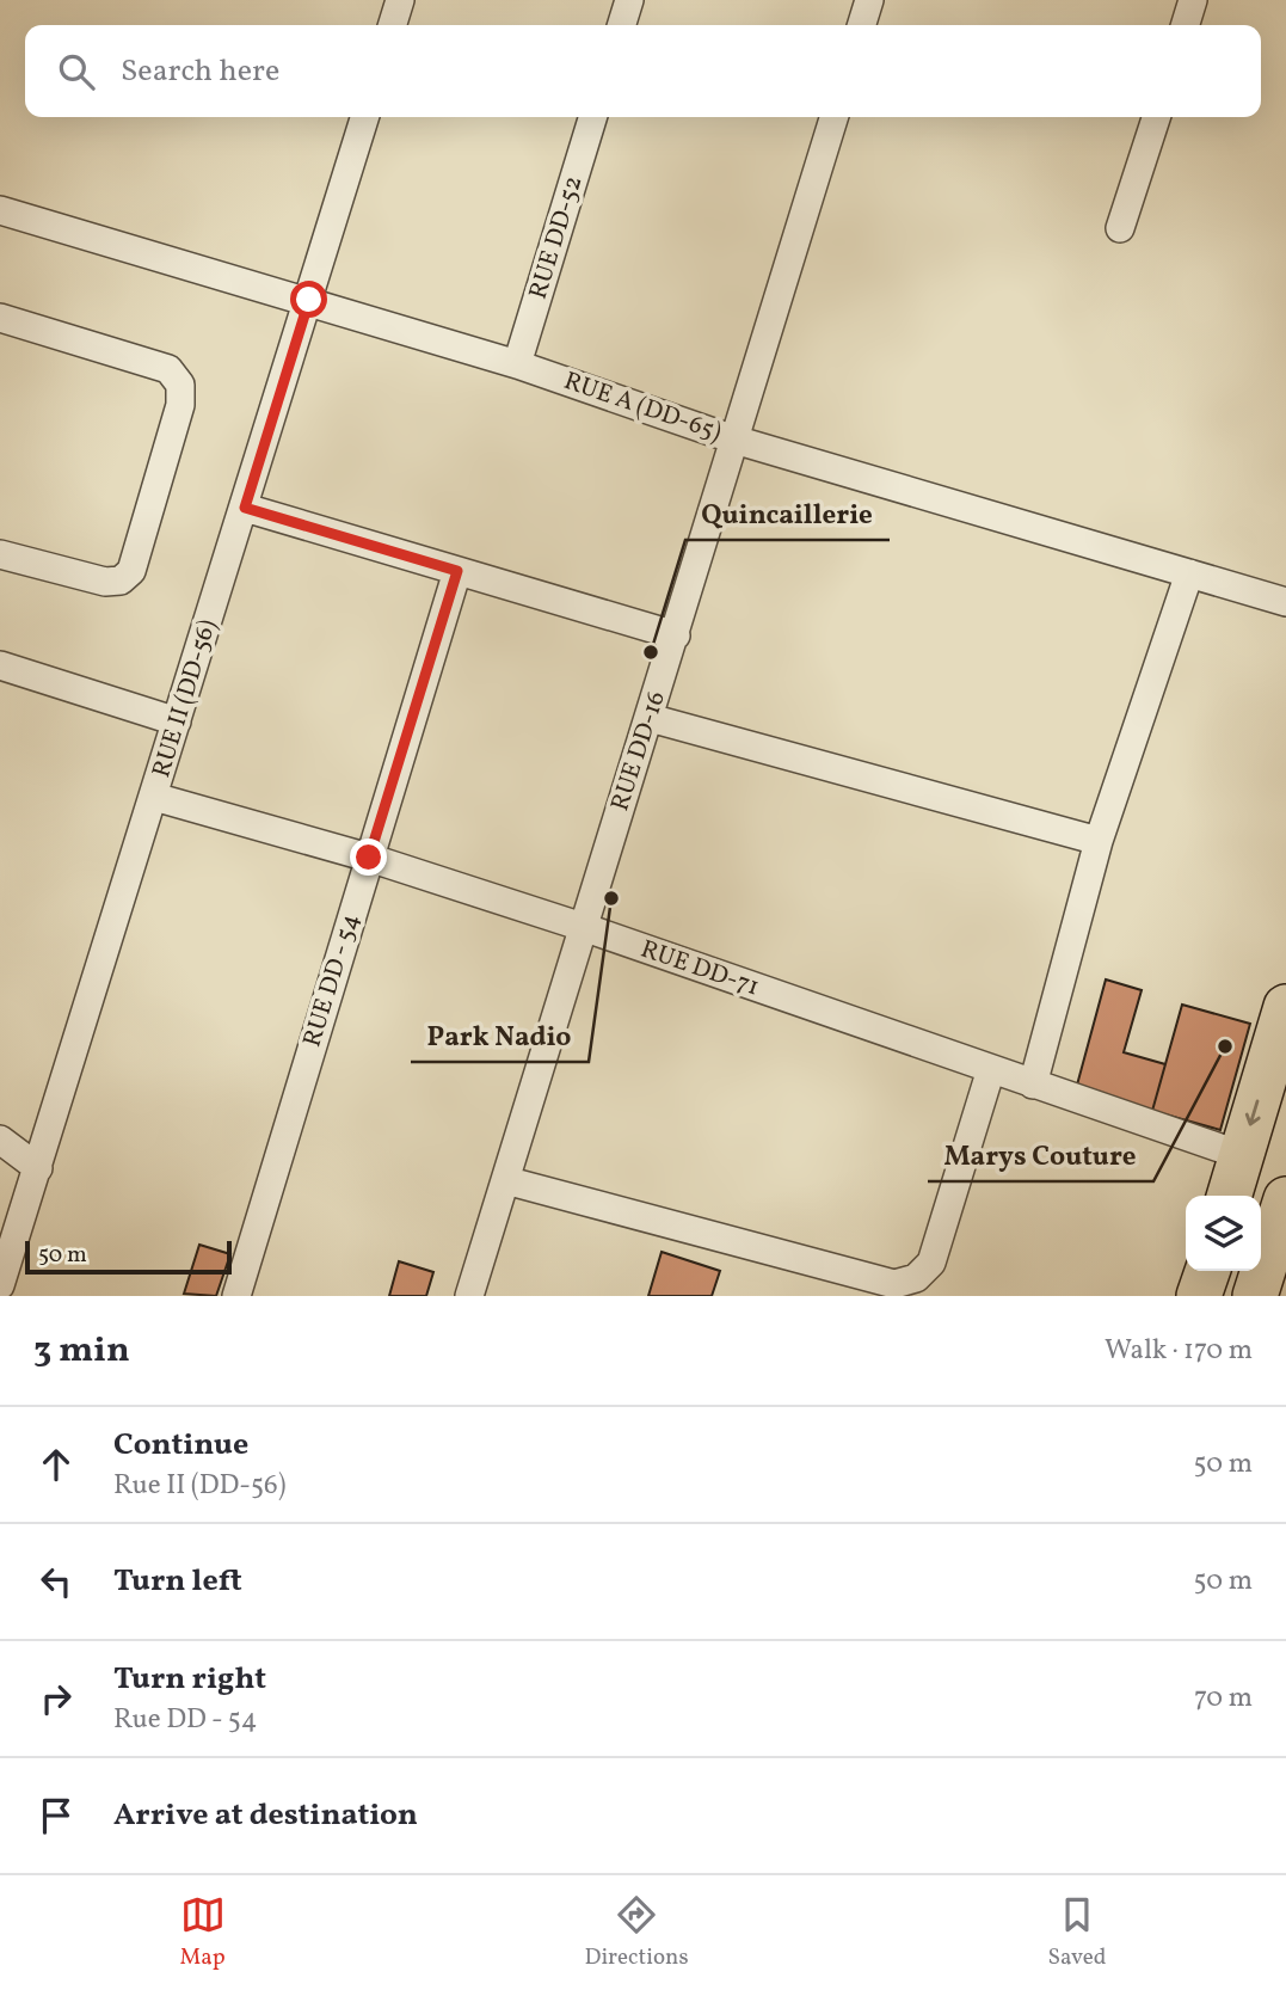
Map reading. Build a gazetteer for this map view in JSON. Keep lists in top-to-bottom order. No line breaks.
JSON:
{"streets":{"street":["RUE DD-52","RUE A (DD-65)","RUE II (DD-56)","RUE DD-16","RUE DD-71","RUE DD - 54"]},"crossings":[["RUE DD-52","RUE A (DD-65)"],["RUE A (DD-65)","RUE II (DD-56)"],["RUE A (DD-65)","RUE DD-16"],["RUE II (DD-56)","RUE DD-71"],["RUE DD-16","RUE DD-71"],["RUE DD-71","RUE DD - 54"]],"places":["Quincaillerie","Park Nadio","Marys Couture"],"scale_bar":"50 m","page":{"search":"Search here","scale":"50 m","heading":["3 min","Walk · 170 m"],"list":[["Continue","Rue II (DD-56)","50 m"],["Turn left","50 m"],["Turn right","Rue DD - 54","70 m"],"Arrive at destination"],"nav":["Map","Directions","Saved"]}}
